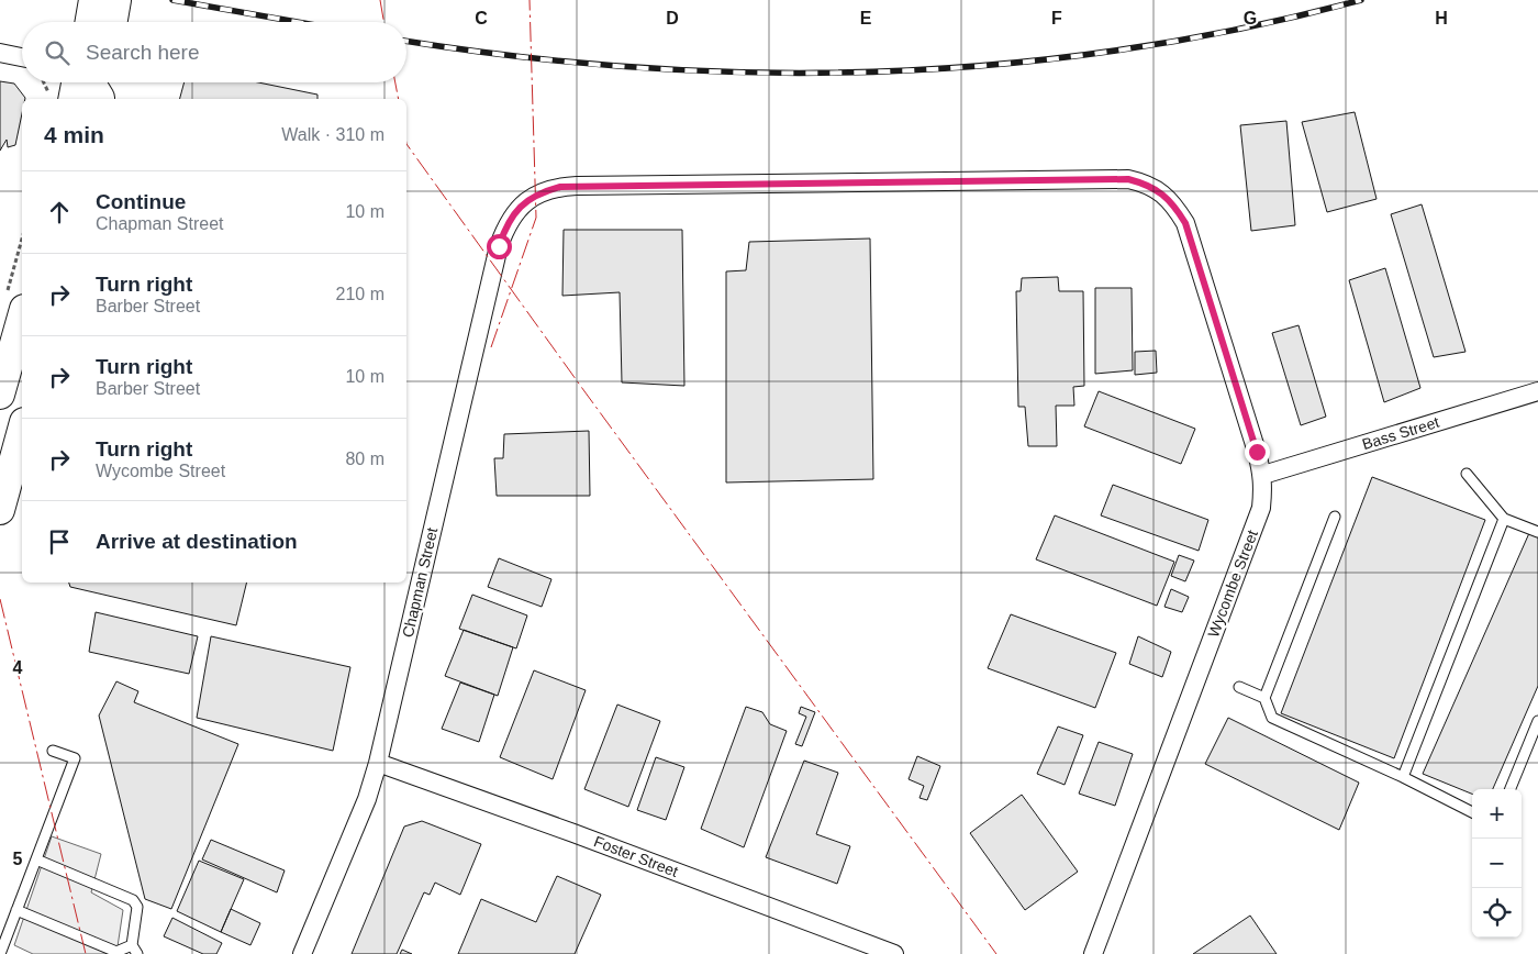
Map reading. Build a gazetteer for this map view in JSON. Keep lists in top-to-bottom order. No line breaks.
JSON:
{"streets":{"street":["Bass Street","Chapman Street","Wycombe Street","Foster Street"]},"crossings":[["Bass Street","Wycombe Street"],["Chapman Street","Wycombe Street"],["Chapman Street","Foster Street"]],"page":{"search":"Search here","heading":["4 min","Walk · 310 m"],"list":[["Continue","Chapman Street","10 m"],["Turn right","Barber Street","210 m"],["Turn right","Barber Street","10 m"],["Turn right","Wycombe Street","80 m"],"Arrive at destination"],"map_buttons":["+","−"]},"grid":{"columns":["C","D","E","F","G","H"],"rows":["4","5"]}}
